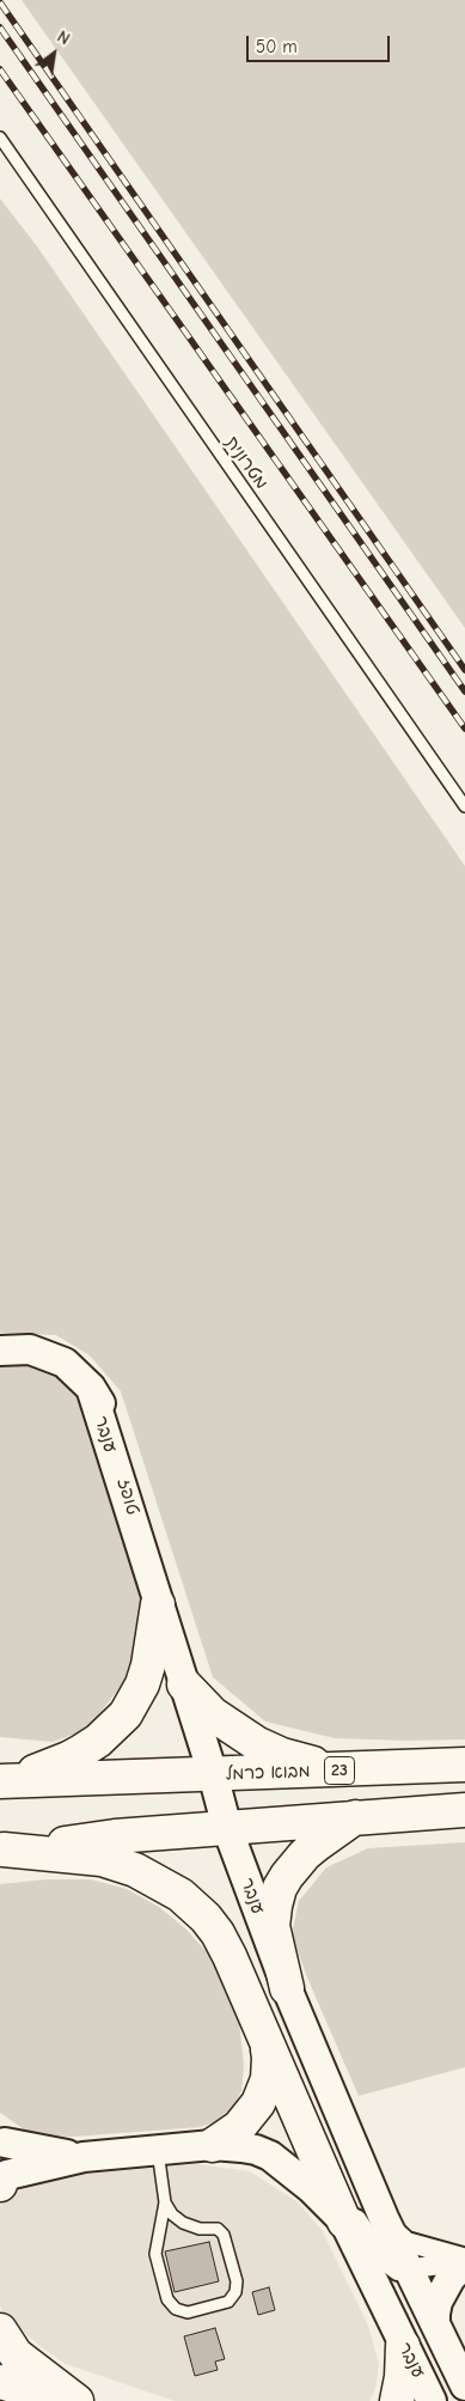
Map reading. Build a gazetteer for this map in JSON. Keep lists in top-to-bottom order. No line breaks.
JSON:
{"streets":{"highway":["23","מבוא כרמל"],"street":["ענבר","טופז"],"lane":["מטרונית"]},"crossings":[["ענבר","טופז"],["ענבר","23"],["ענבר","מבוא כרמל"],["23","מבוא כרמל"]],"scale_bar":"50 m","north":"top right"}
